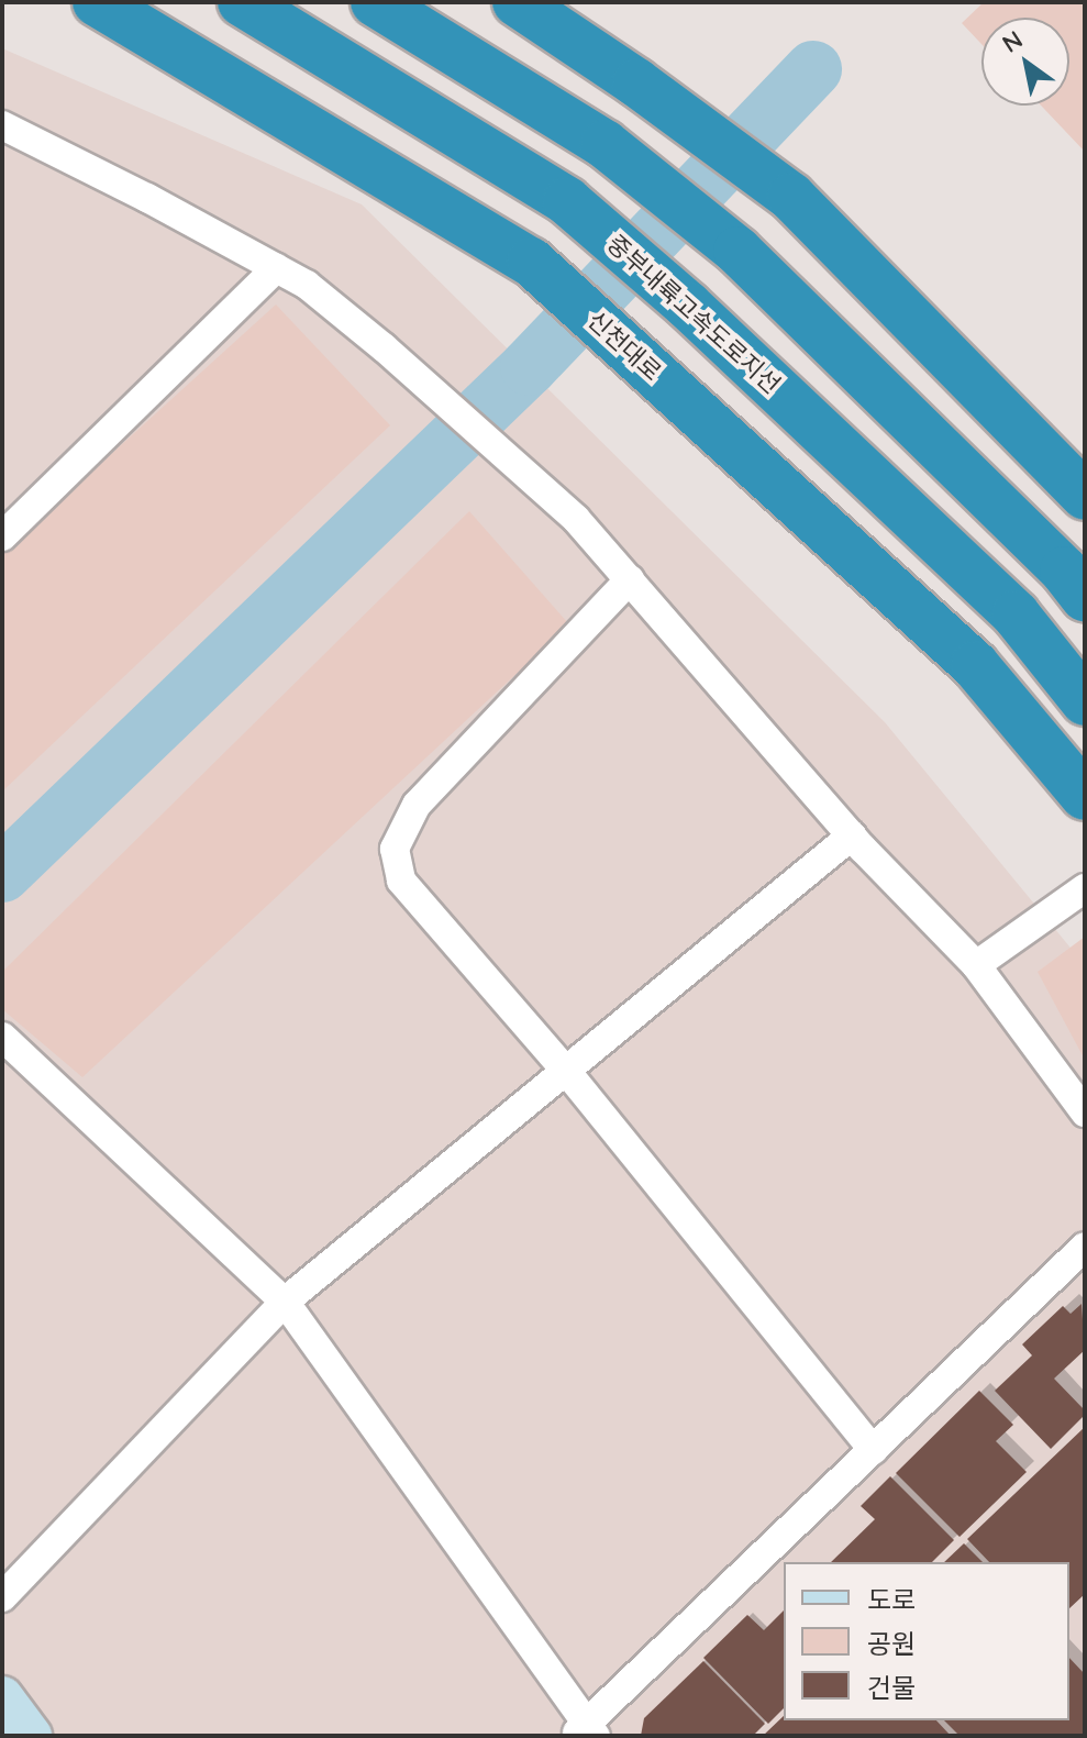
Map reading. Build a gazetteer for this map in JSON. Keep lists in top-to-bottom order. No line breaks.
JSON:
{"streets":{"highway":["중부내륙고속도로지선","신천대로"]},"legend":["도로","공원","건물"],"north":"top left"}
